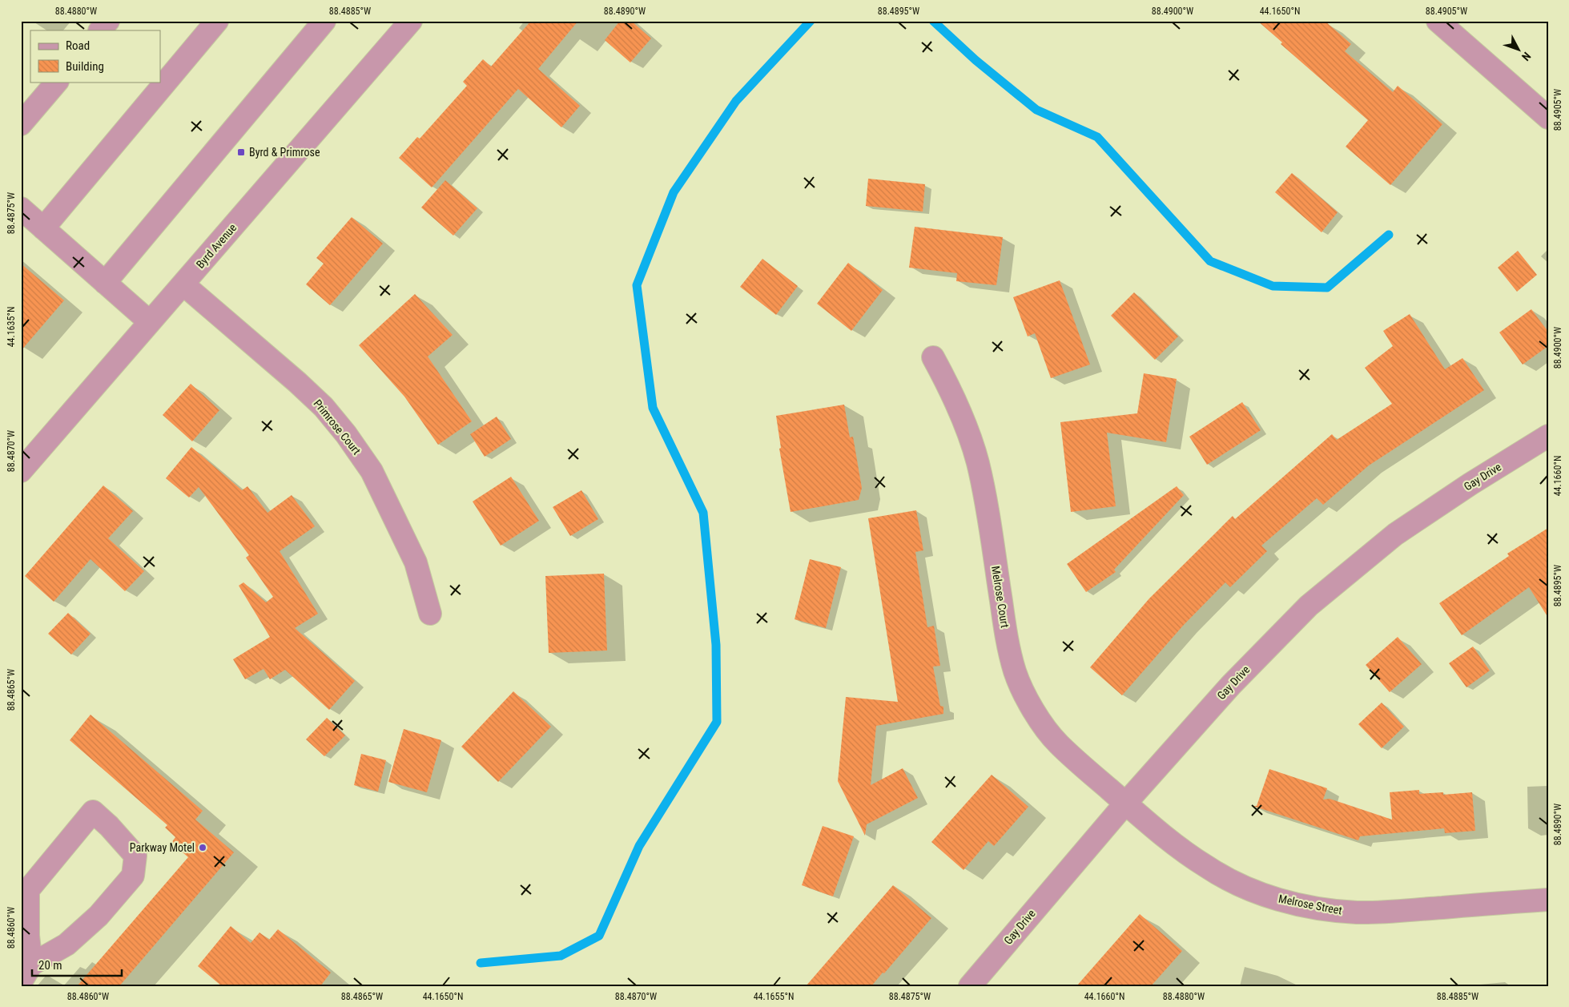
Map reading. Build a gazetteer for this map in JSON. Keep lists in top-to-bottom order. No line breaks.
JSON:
{"streets":{"street":["Byrd Avenue","Primrose Court","Gay Drive","Melrose Court","Melrose Street"]},"crossings":[["Byrd Avenue","Primrose Court"],["Gay Drive","Melrose Court"],["Gay Drive","Melrose Street"],["Melrose Court","Melrose Street"]],"places":{"transit":["Byrd & Primrose"],"other":["Parkway Motel"]},"legend":["Road","Building"],"scale_bar":"20 m","north":"bottom right","coordinates":["88.4880°W","88.4885°W","88.4890°W","88.4895°W","88.4900°W","44.1650°N","88.4905°W","88.4875°W","44.1635°N","88.4870°W","44.1660°N","88.4865°W","88.4860°W","44.1655°N"]}
